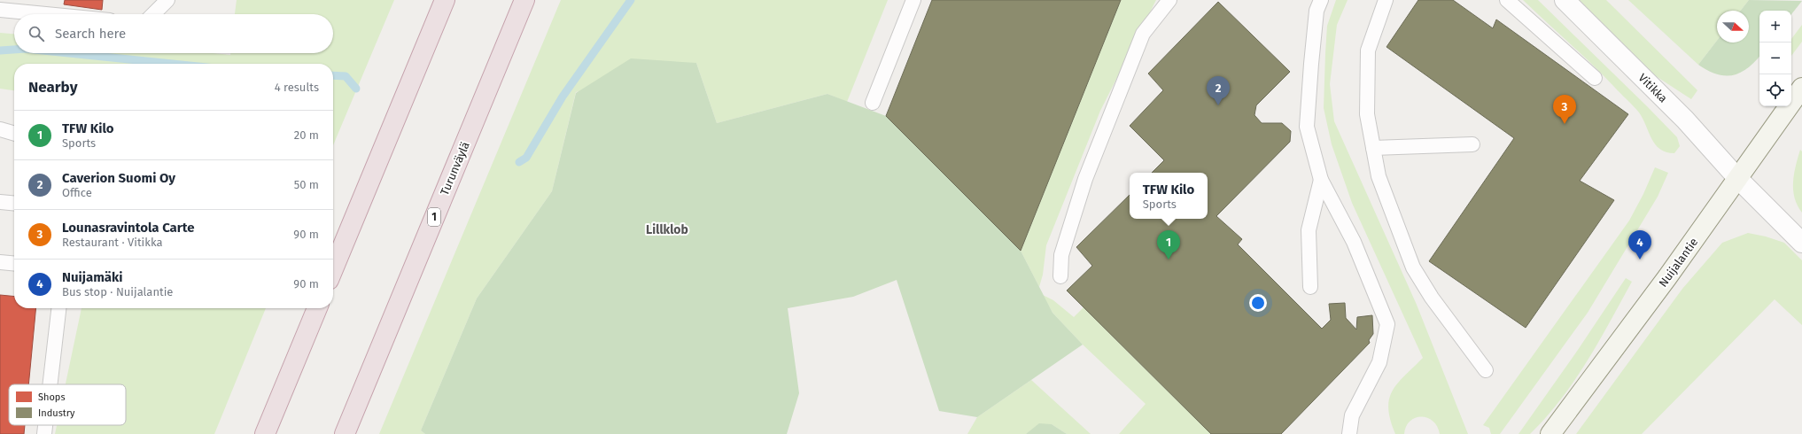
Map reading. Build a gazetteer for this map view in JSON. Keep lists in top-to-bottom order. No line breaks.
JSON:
{"streets":{"highway":["Turunväylä","1"],"main road":["Nuijalantie"],"street":["Vitikka"]},"crossings":[["Vitikka","Nuijalantie"]],"districts":["Lillklob"],"legend":["Shops","Industry"],"north":"right","page":{"map_buttons":["+","−"],"search":"Search here","heading":["Nearby","4 results"],"pins":["2","3","1","4"],"list":[{"mark":"1","name":"TFW Kilo","note":"Sports","value":"20 m"},{"mark":"2","name":"Caverion Suomi Oy","note":"Office","value":"50 m"},{"mark":"3","name":"Lounasravintola Carte","note":"Restaurant · Vitikka","value":"90 m"},{"mark":"4","name":"Nuijamäki","note":"Bus stop · Nuijalantie","value":"90 m"}],"popup":["TFW Kilo","Sports"]}}
